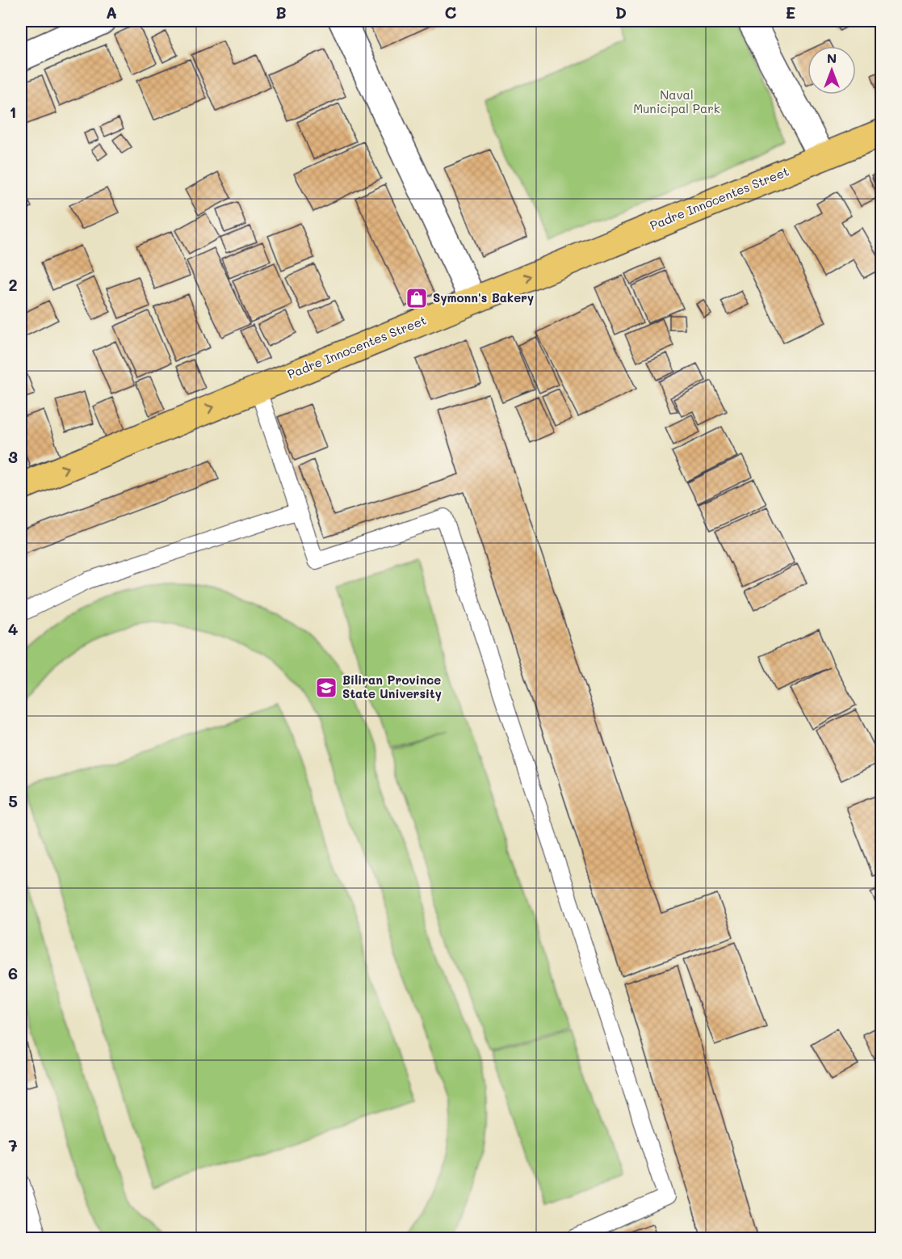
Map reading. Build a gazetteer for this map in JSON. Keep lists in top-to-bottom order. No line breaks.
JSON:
{"streets":{"main road":["Padre Innocentes Street"]},"one_way":["Padre Innocentes Street"],"parks":["Naval Municipal Park"],"places":{"shop":["Symonn's Bakery"],"school or university":["Biliran Province State University"]},"north":"top","grid":{"columns":["A","B","C","D","E"],"rows":["1","2","3","4","5","6","7"]}}
